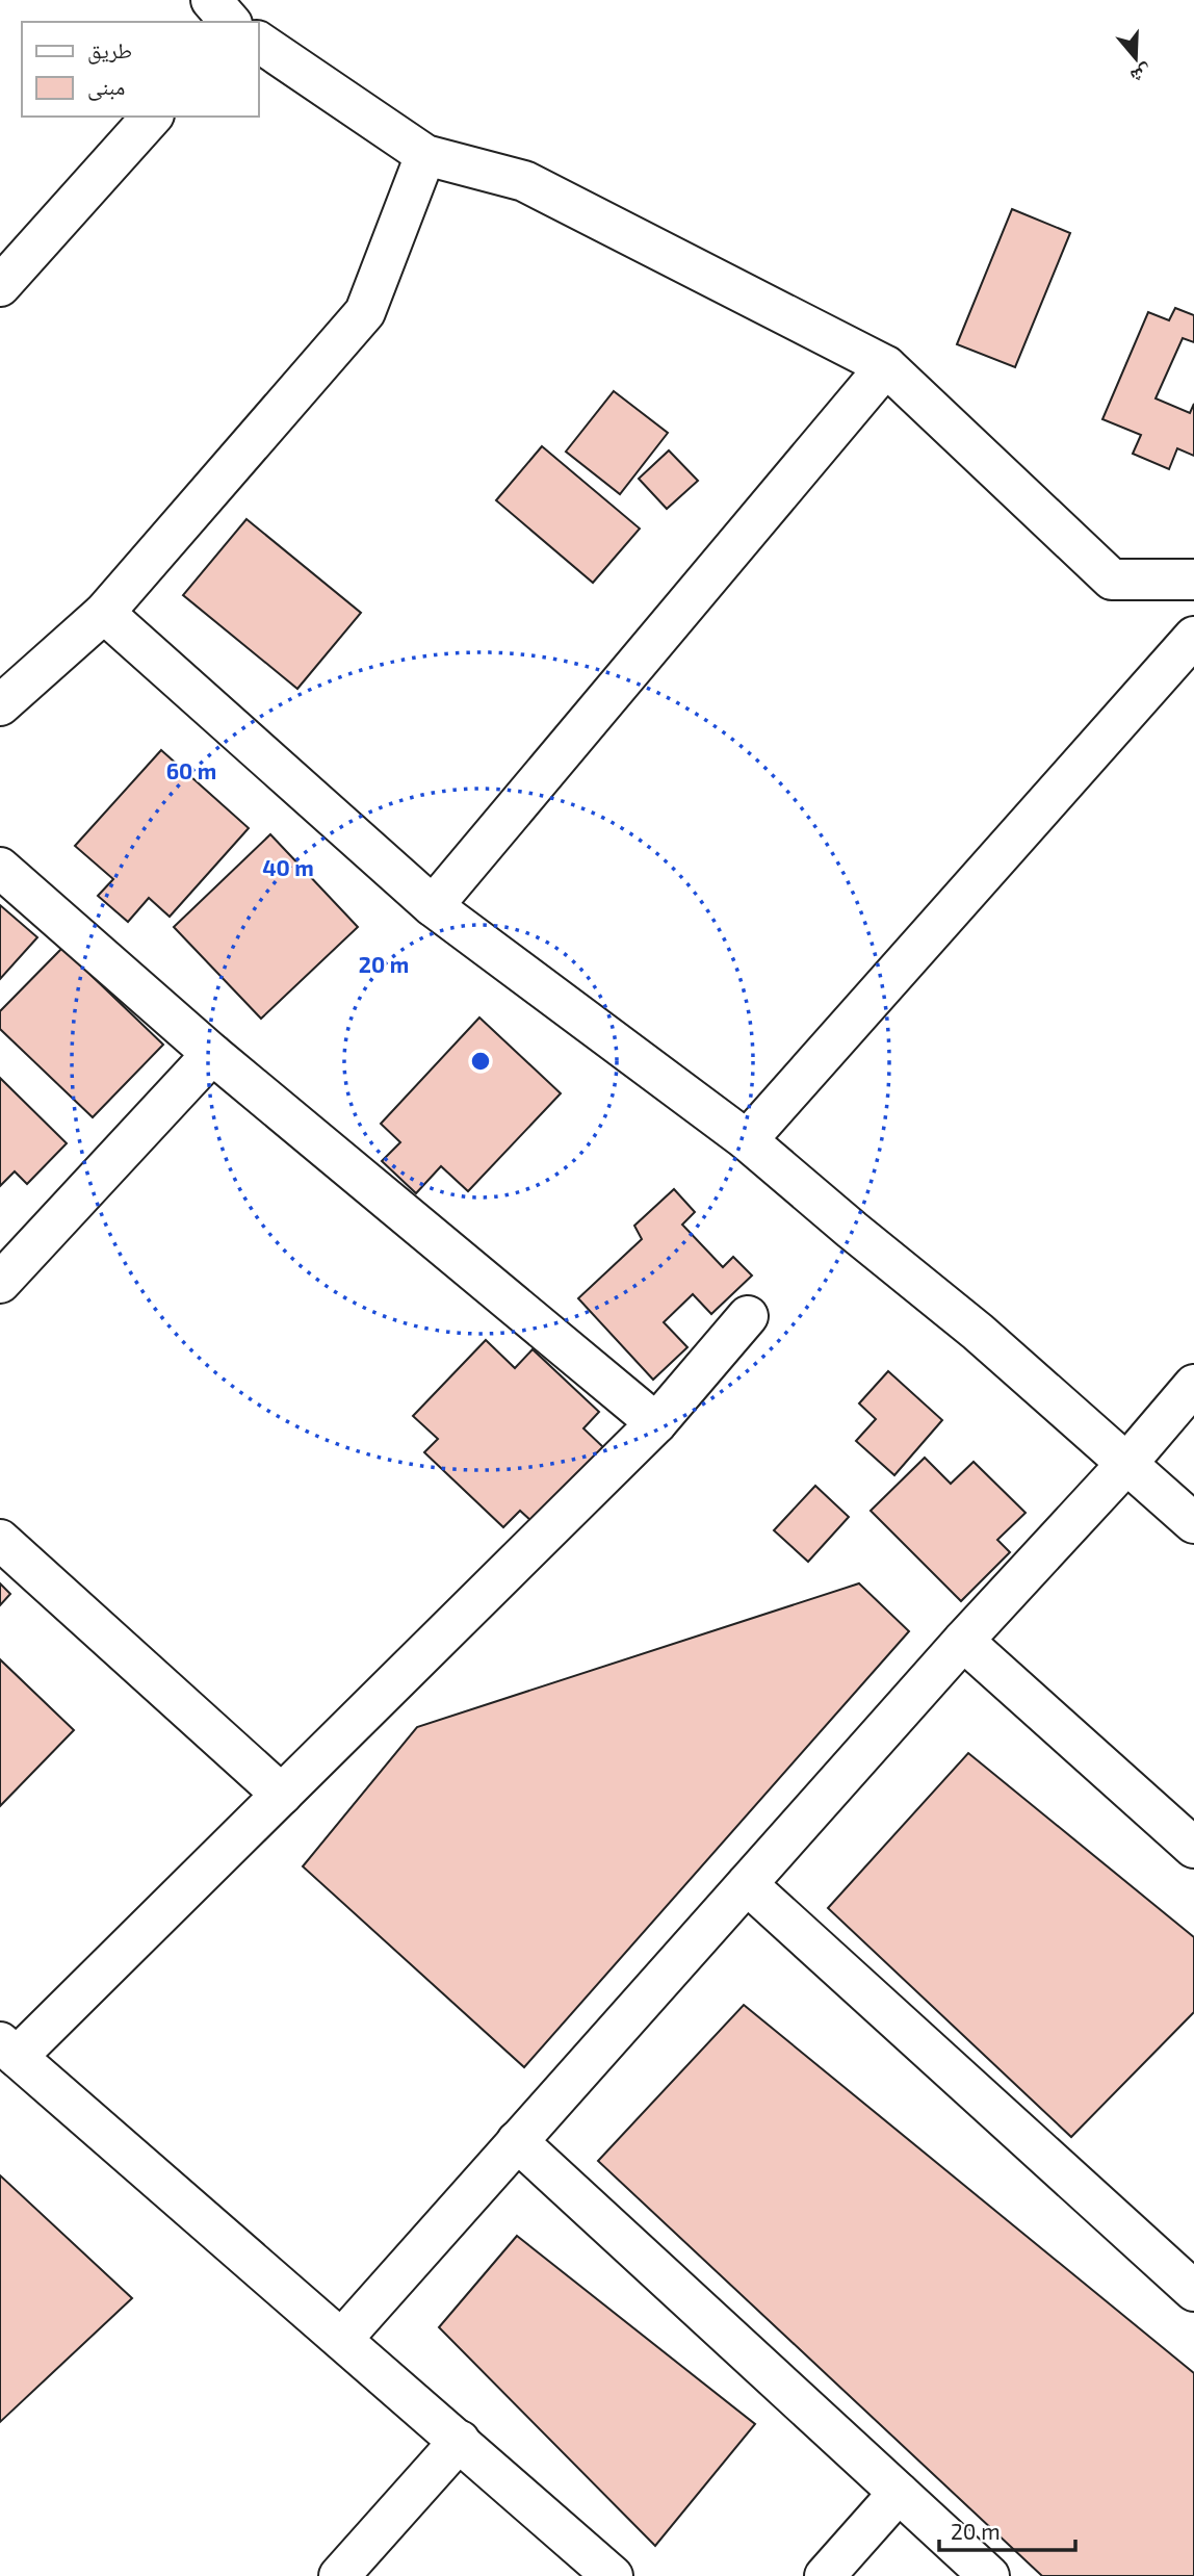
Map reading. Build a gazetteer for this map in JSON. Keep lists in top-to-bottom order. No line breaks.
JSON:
{"legend":["طريق","مبنى"],"scale_bar":"20 m","north":"bottom","rings":["60 m","40 m","20 m"]}
